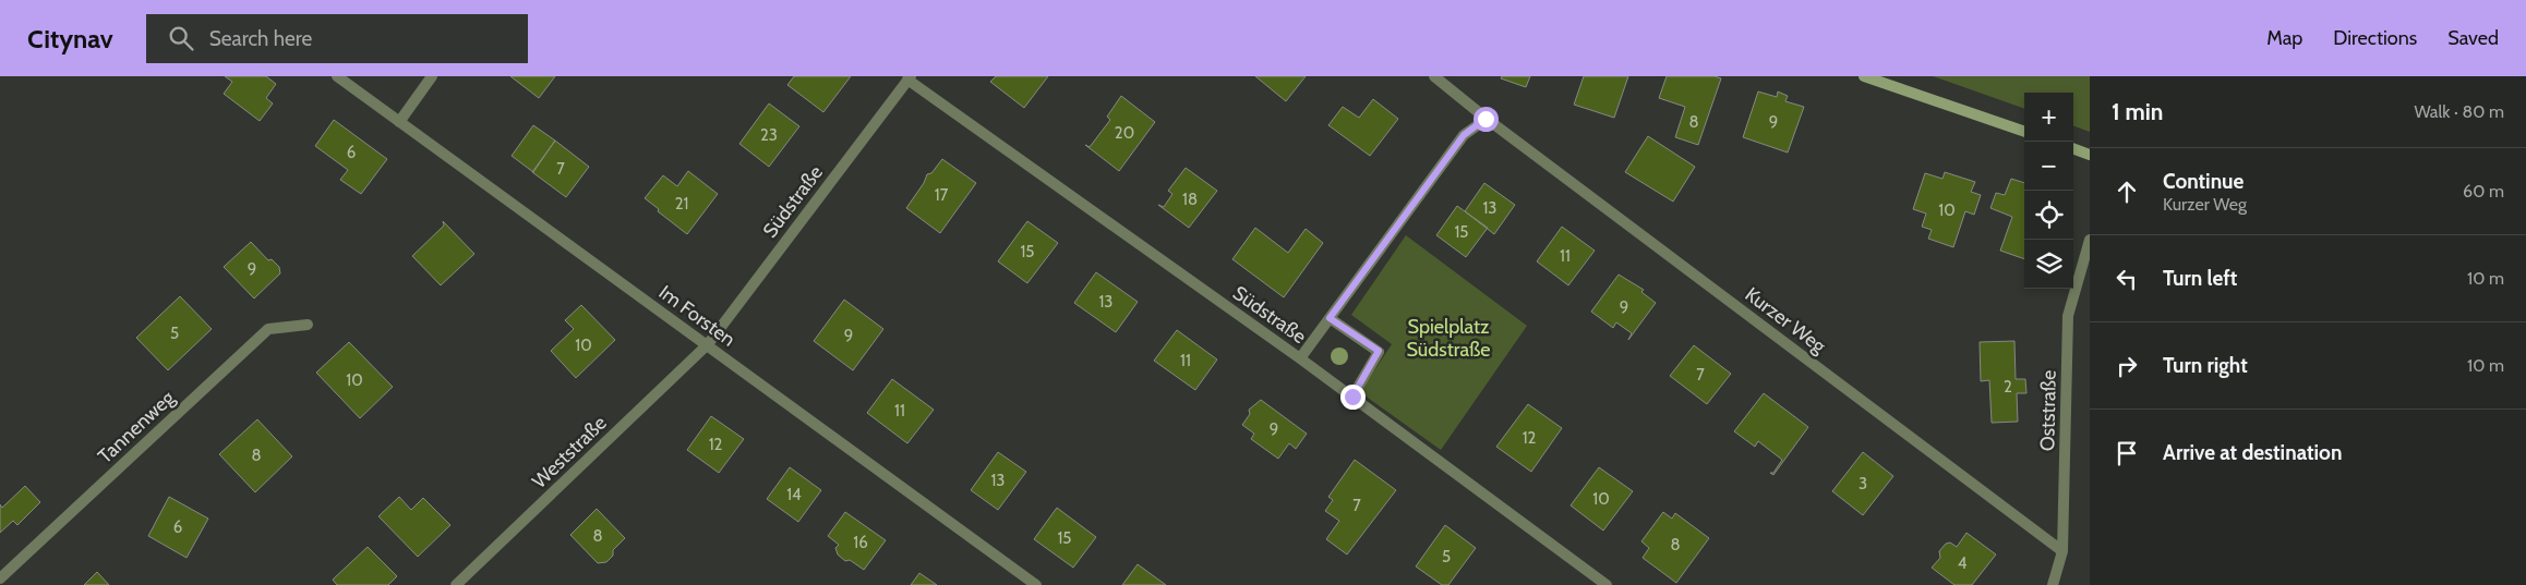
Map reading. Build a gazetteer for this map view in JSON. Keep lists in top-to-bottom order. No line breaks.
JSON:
{"streets":{"street":["Südstraße","Im Forsten","Kurzer Weg","Oststraße","Tannenweg","Weststraße"]},"crossings":[["Südstraße","Im Forsten"],["Südstraße","Weststraße"],["Im Forsten","Weststraße"],["Kurzer Weg","Oststraße"]],"parks":["Spielplatz Südstraße"],"house_numbers":["8","9","20","23","6","7","17","18","21","13","10","15","15","11","9","13","9","5","9","10","11","7","10","2","11","9","12","12","8","13","3","14","10","7","6","8","15","16","8","5","4"],"page":{"header":"Citynav","search":"Search here","nav":["Map","Directions","Saved"],"heading":["1 min","Walk · 80 m"],"map_buttons":["+","−"],"list":[["Continue","Kurzer Weg","60 m"],["Turn left","10 m"],["Turn right","10 m"],"Arrive at destination"]}}
